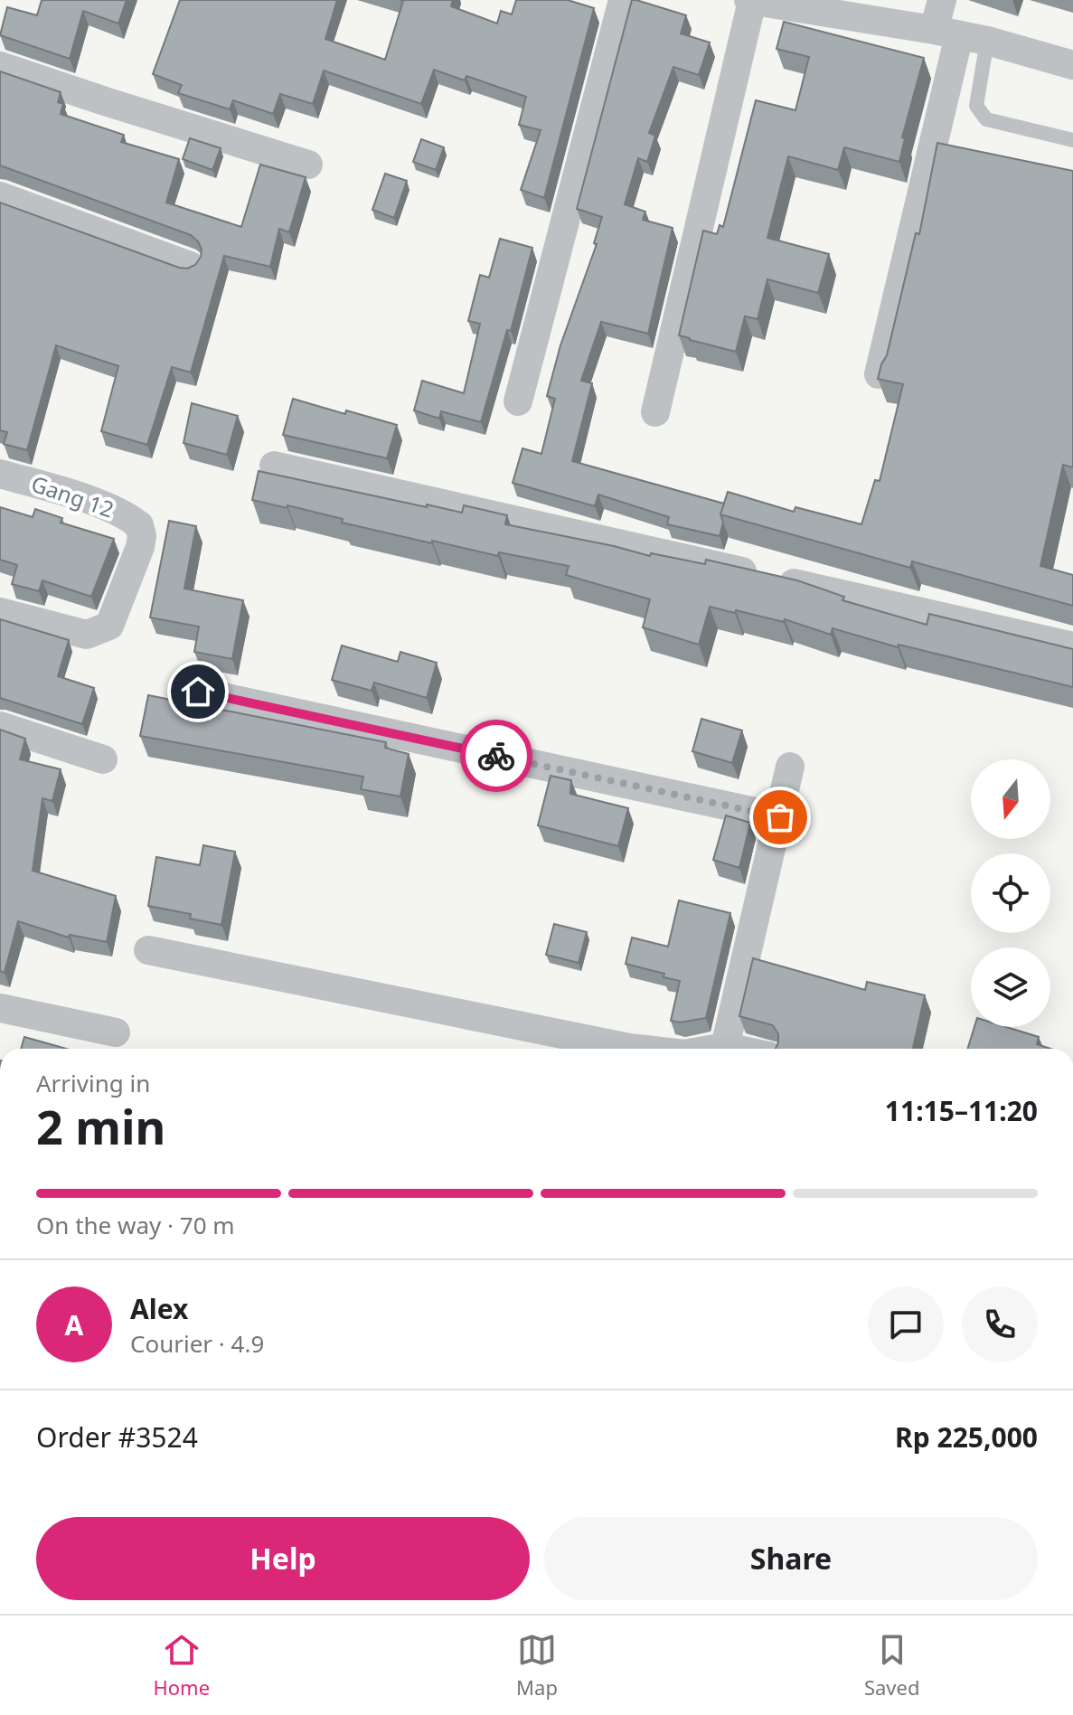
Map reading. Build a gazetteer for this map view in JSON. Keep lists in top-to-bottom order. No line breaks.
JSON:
{"streets":{"street":["Gang 12"]},"north":"bottom","page":{"heading":["2 min","Arriving in","11:15–11:20"],"panel":["Alex","Courier · 4.9","Order #3524","Rp 225,000"],"bar":"On the way · 70 m","round":"A","buttons":["Help","Share"],"tabs":["Home","Map","Saved"]}}
